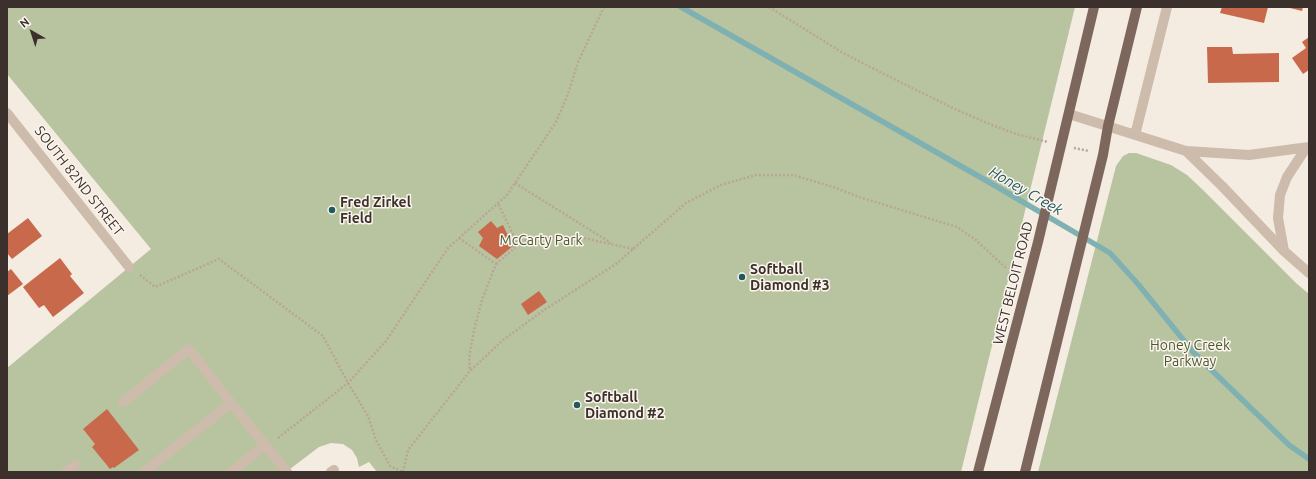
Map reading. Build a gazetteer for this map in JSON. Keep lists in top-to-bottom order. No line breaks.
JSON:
{"streets":{"main road":["WEST BELOIT ROAD"],"street":["SOUTH 82ND STREET"]},"water":["Honey Creek"],"parks":["McCarty Park","Honey Creek Parkway"],"places":["Fred Zirkel Field","Softball Diamond #3","Softball Diamond #2"],"north":"top left"}
